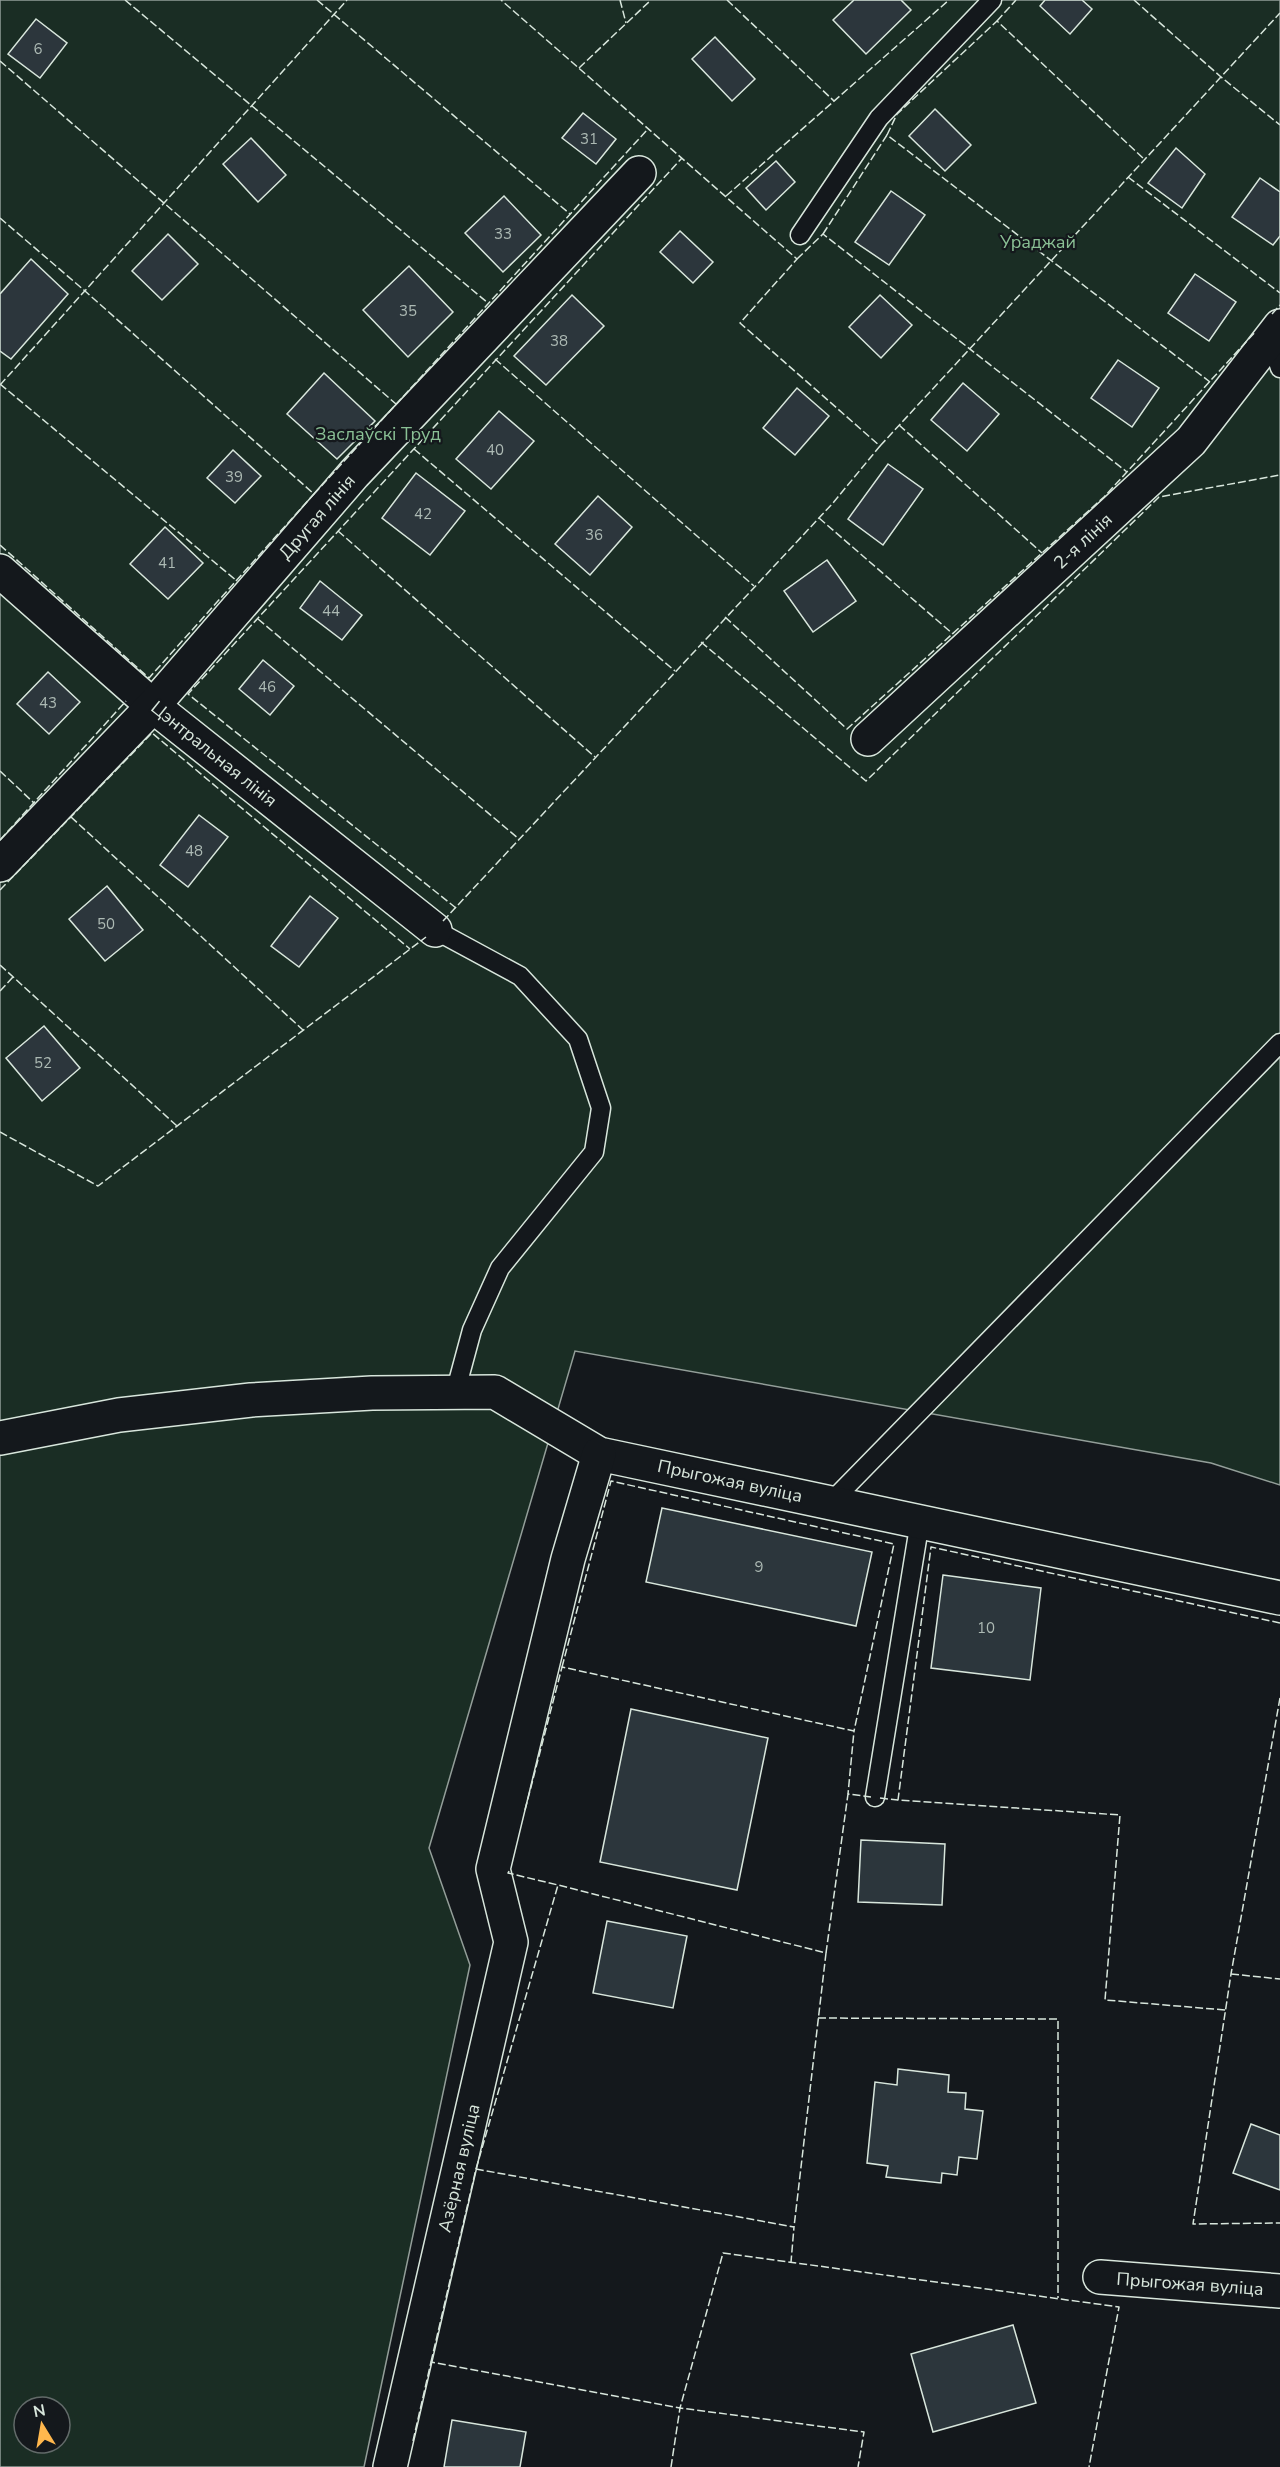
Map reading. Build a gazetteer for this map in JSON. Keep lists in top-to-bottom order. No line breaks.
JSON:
{"streets":{"street":["Другая лінія","2-я лінія","Цэнтральная лінія","Прыгожая вуліца","Азёрная вуліца"]},"crossings":[["Другая лінія","Цэнтральная лінія"],["Прыгожая вуліца","Азёрная вуліца"]],"parks":["Ураджай","Заслаўскі Труд"],"house_numbers":["6","31","33","35","38","40","39","42","36","41","44","46","43","48","50","52","9","10"],"north":"top"}
